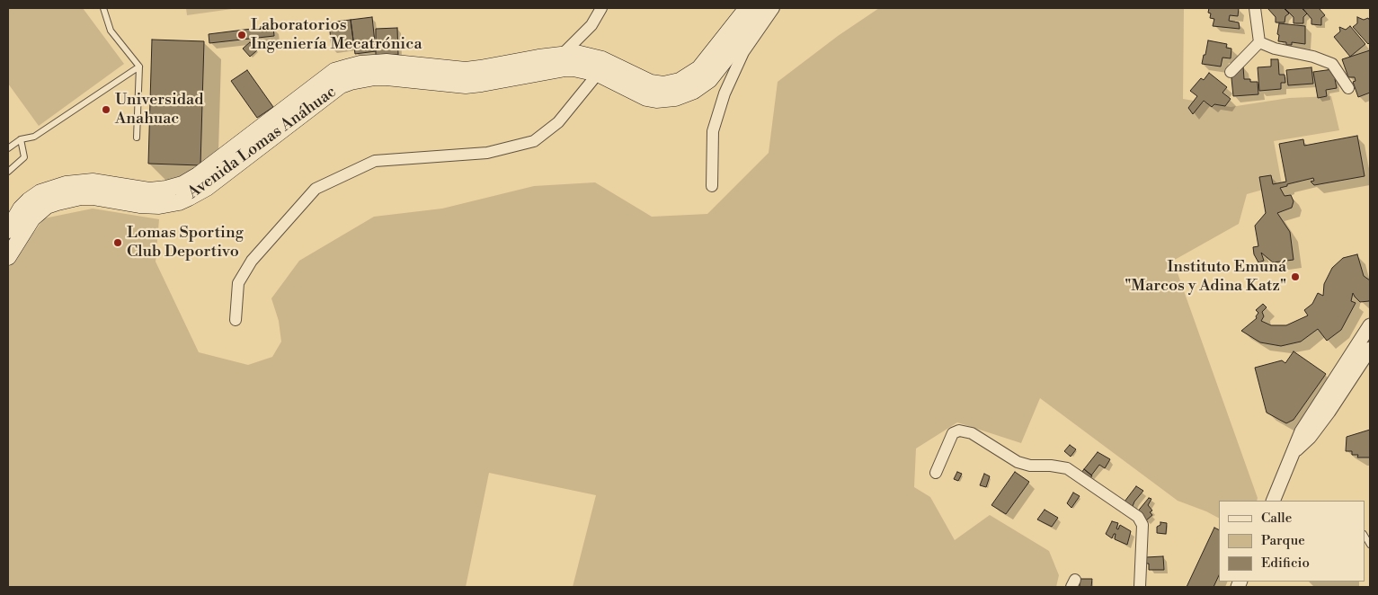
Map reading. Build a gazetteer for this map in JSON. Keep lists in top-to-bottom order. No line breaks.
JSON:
{"streets":{"main road":["Avenida Lomas Anáhuac"]},"places":["Laboratorios Ingeniería Mecatrónica","Universidad Anahuac","Lomas Sporting Club Deportivo","Instituto Emuná \"Marcos y Adina Katz\""],"legend":["Calle","Parque","Edificio"]}
